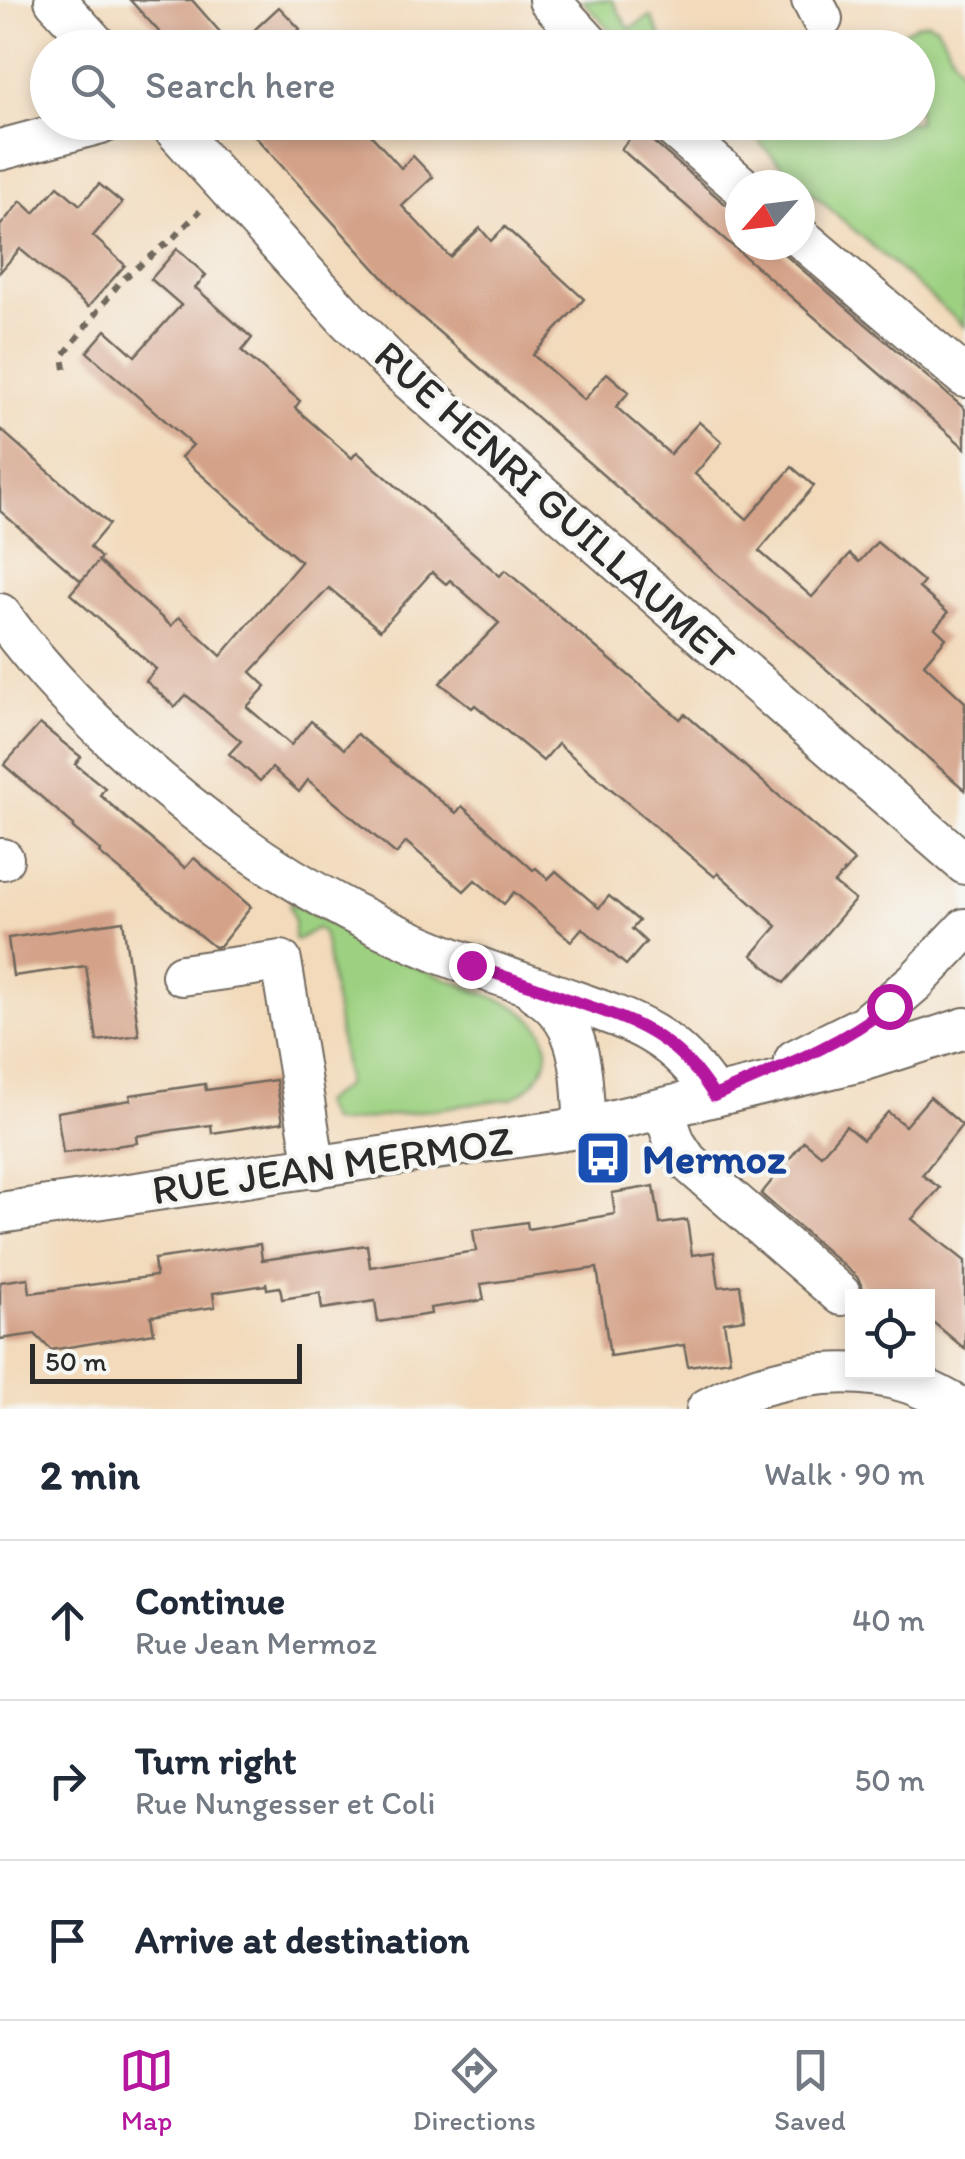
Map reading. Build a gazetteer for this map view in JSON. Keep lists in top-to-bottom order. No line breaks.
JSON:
{"streets":{"street":["RUE HENRI GUILLAUMET","RUE JEAN MERMOZ"]},"places":{"bus stop":["Mermoz"]},"scale_bar":"50 m","north":"bottom left","page":{"search":"Search here","scale":"50 m","heading":["2 min","Walk · 90 m"],"list":[["Continue","Rue Jean Mermoz","40 m"],["Turn right","Rue Nungesser et Coli","50 m"],"Arrive at destination"],"nav":["Map","Directions","Saved"]}}
